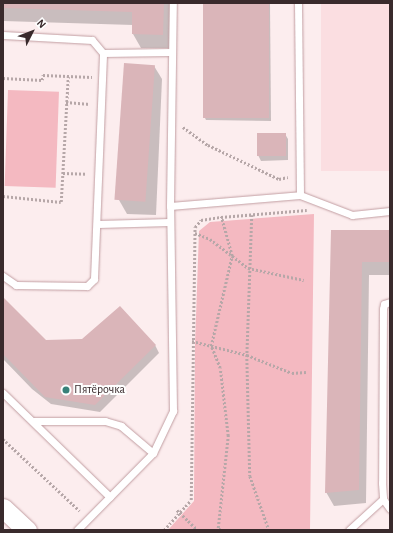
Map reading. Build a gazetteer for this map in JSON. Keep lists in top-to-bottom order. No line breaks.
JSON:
{"places":["Пятёрочка"],"north":"top right"}
